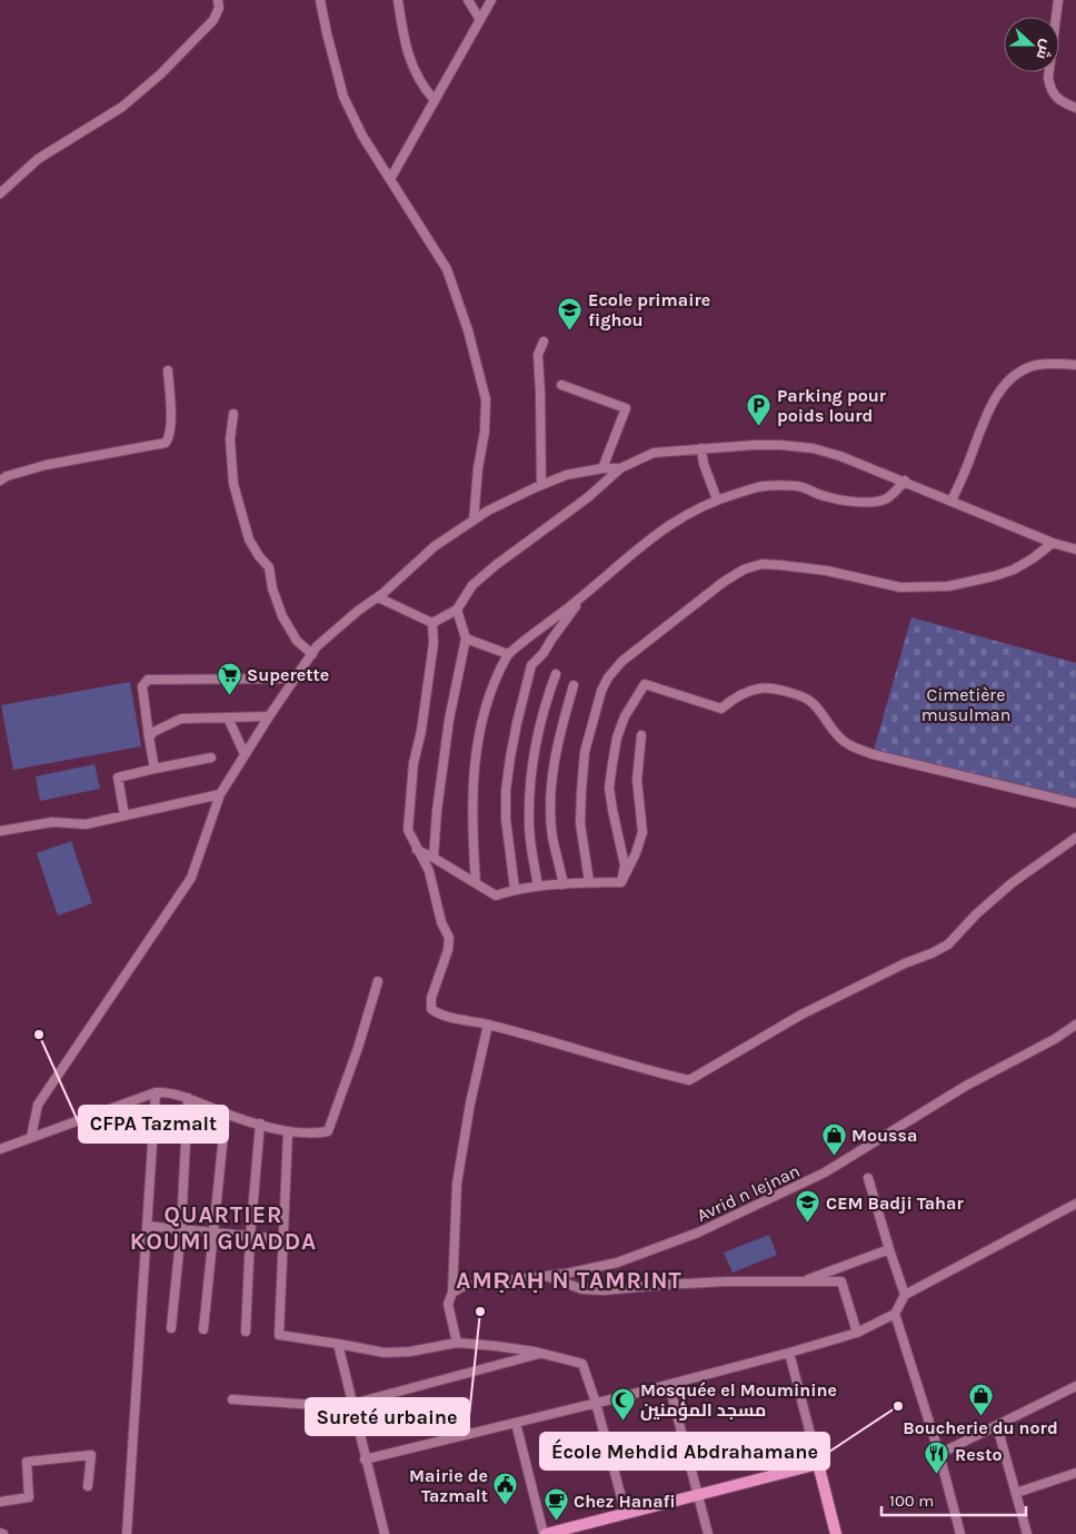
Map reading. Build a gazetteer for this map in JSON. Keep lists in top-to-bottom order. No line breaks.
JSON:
{"streets":{"street":["Avrid n lejnan"]},"districts":["QUARTIER KOUMI GUADDA","AMṚAḤ N TAMRINT"],"parks":["Cimetière musulman"],"places":{"school or university":["Ecole primaire fighou","CEM Badji Tahar"],"parking":["Parking pour poids lourd"],"supermarket":["Superette"],"other":["CFPA Tazmalt","Sureté urbaine","École Mehdid Abdrahamane"],"shop":["Moussa","Boucherie du nord"],"mosque":["Mosquée el Mouminine مسجد المؤمنين"],"restaurant":["Resto"],"public building":["Mairie de Tazmalt"],"cafe":["Chez Hanafi"]},"scale_bar":"100 m","north":"right"}
